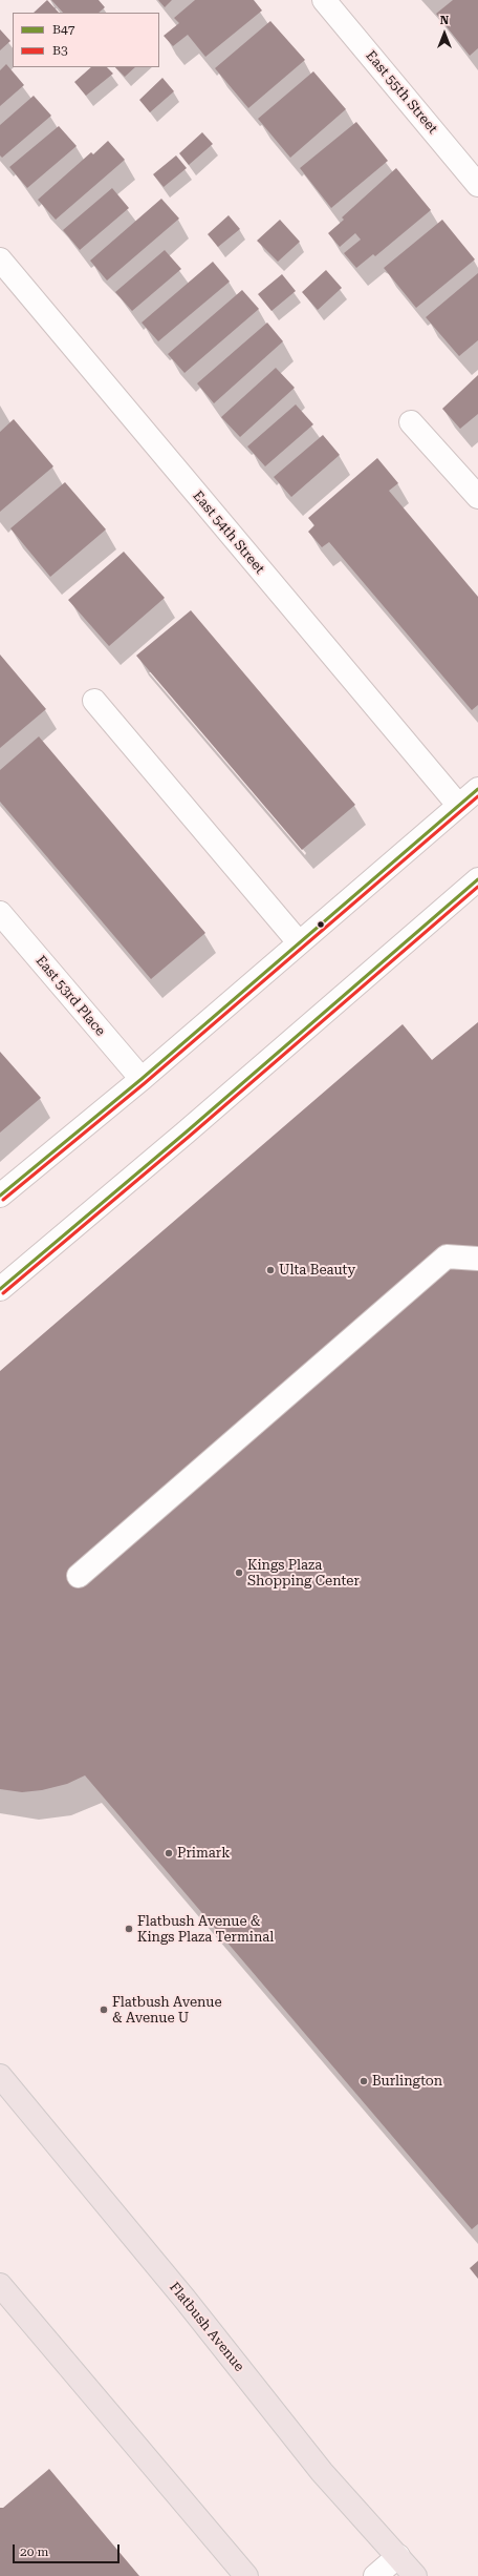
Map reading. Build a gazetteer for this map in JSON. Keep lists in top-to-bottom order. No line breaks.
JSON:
{"streets":{"main road":["Flatbush Avenue"],"street":["East 55th Street","East 54th Street","East 53rd Place"]},"places":["Ulta Beauty","Kings Plaza Shopping Center","Primark","Flatbush Avenue & Kings Plaza Terminal","Flatbush Avenue & Avenue U","Burlington"],"lines":["transit line B47","transit line B3"],"legend":["B47","B3"],"scale_bar":"20 m","north":"top"}
